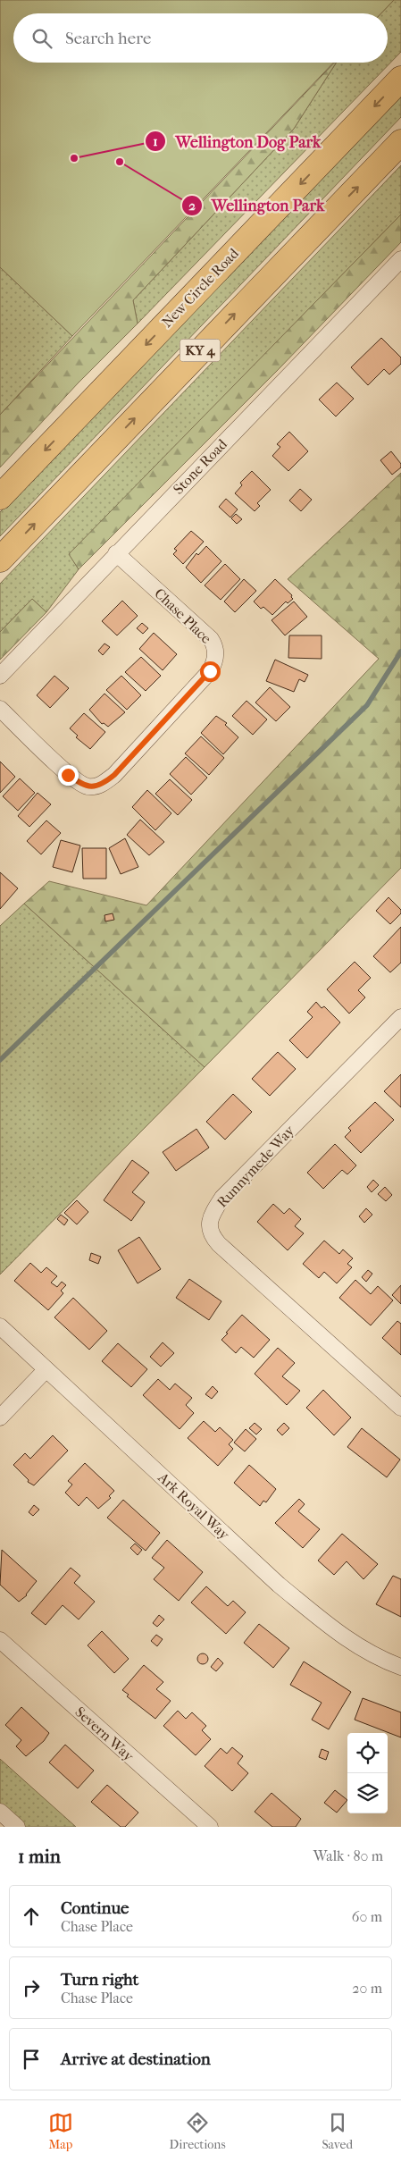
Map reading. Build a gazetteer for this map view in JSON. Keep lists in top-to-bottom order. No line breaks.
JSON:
{"streets":{"highway":["New Circle Road","KY 4"],"street":["Stone Road","Chase Place","Runnymede Way","Ark Royal Way","Severn Way"]},"crossings":[["Stone Road","Chase Place"]],"places":["Wellington Dog Park","Wellington Park"],"page":{"search":"Search here","heading":["1 min","Walk · 80 m"],"list":[["Continue","Chase Place","60 m"],["Turn right","Chase Place","20 m"],"Arrive at destination"],"nav":["Map","Directions","Saved"]}}
